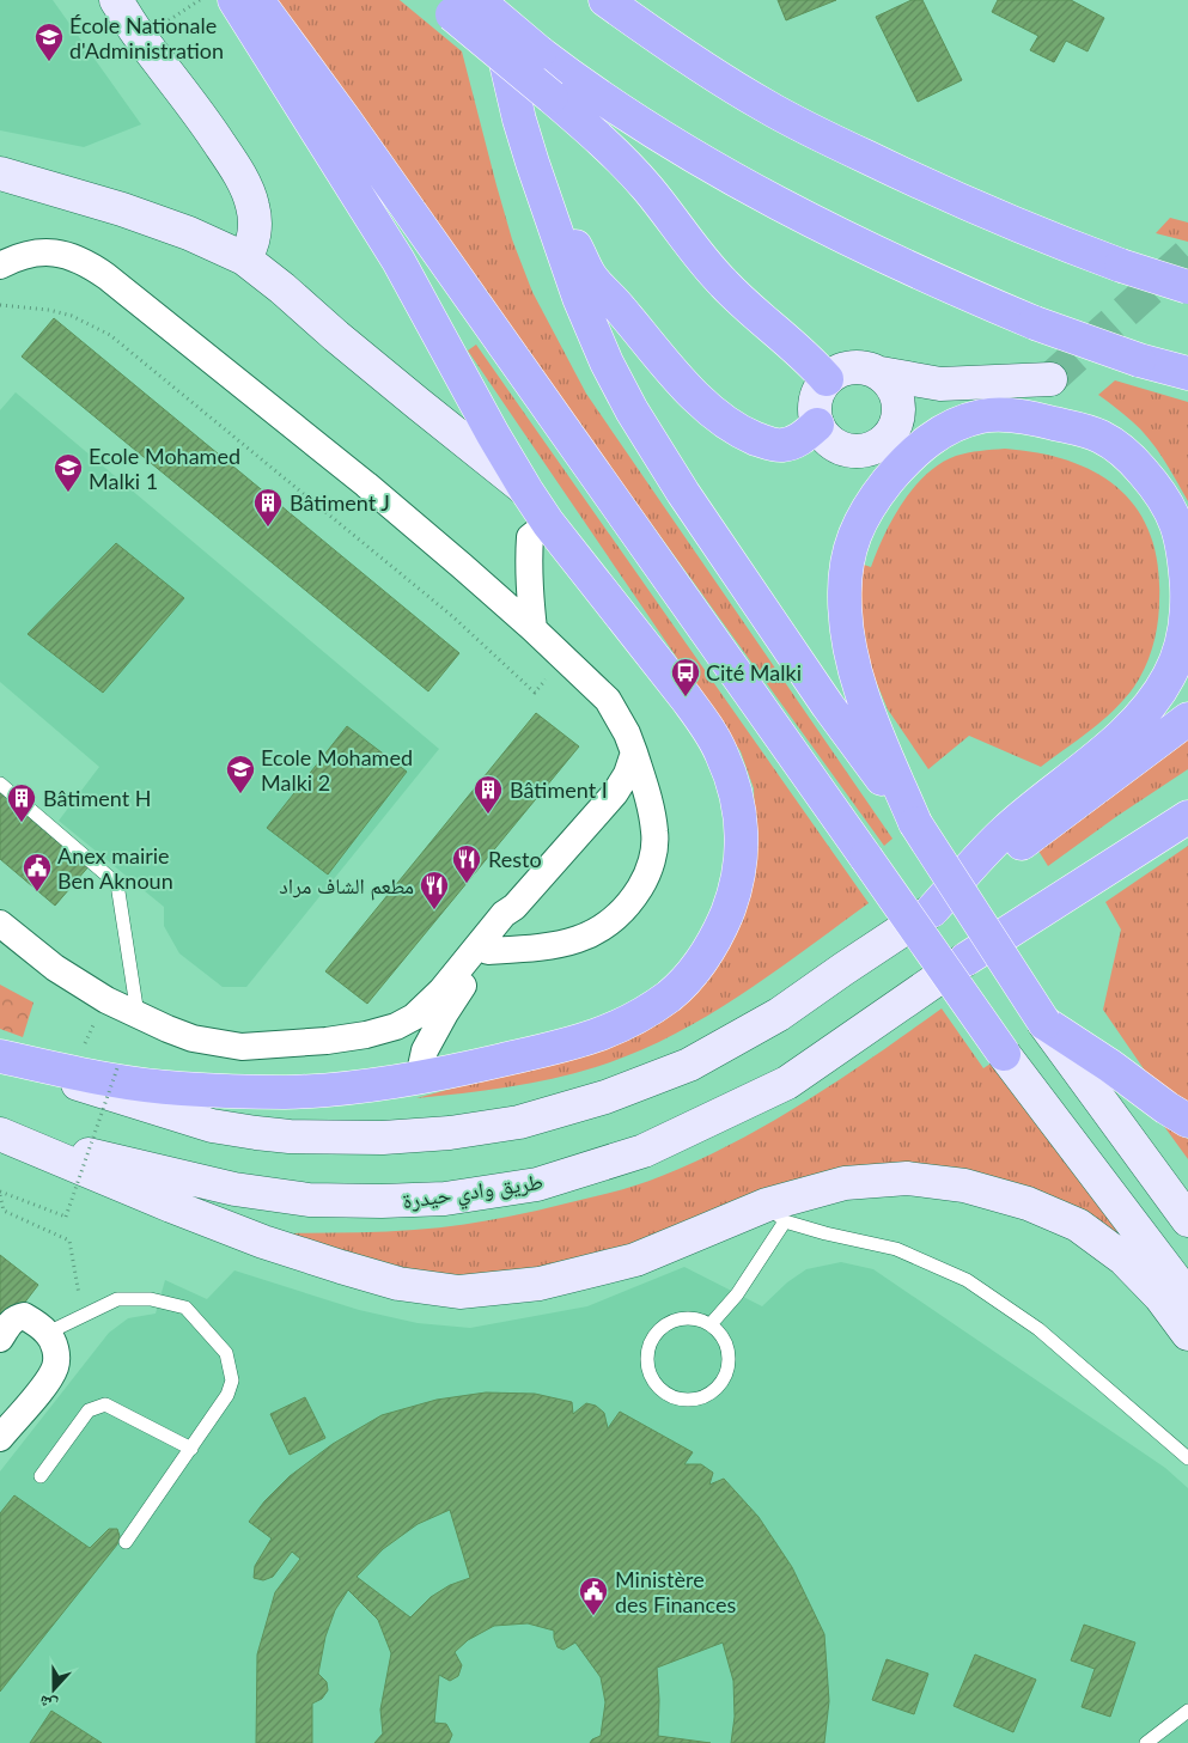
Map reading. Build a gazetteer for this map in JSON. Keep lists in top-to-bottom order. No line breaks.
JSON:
{"streets":{"main road":["طريق وادي حيدرة"]},"places":{"school or university":["École Nationale d'Administration","Ecole Mohamed Malki 1","Ecole Mohamed Malki 2"],"building":["Bâtiment J","Bâtiment I","Bâtiment H"],"bus stop":["Cité Malki"],"restaurant":["Resto","مطعم الشاف مراد"],"public building":["Anex mairie Ben Aknoun","Ministère des Finances"]},"north":"bottom"}
